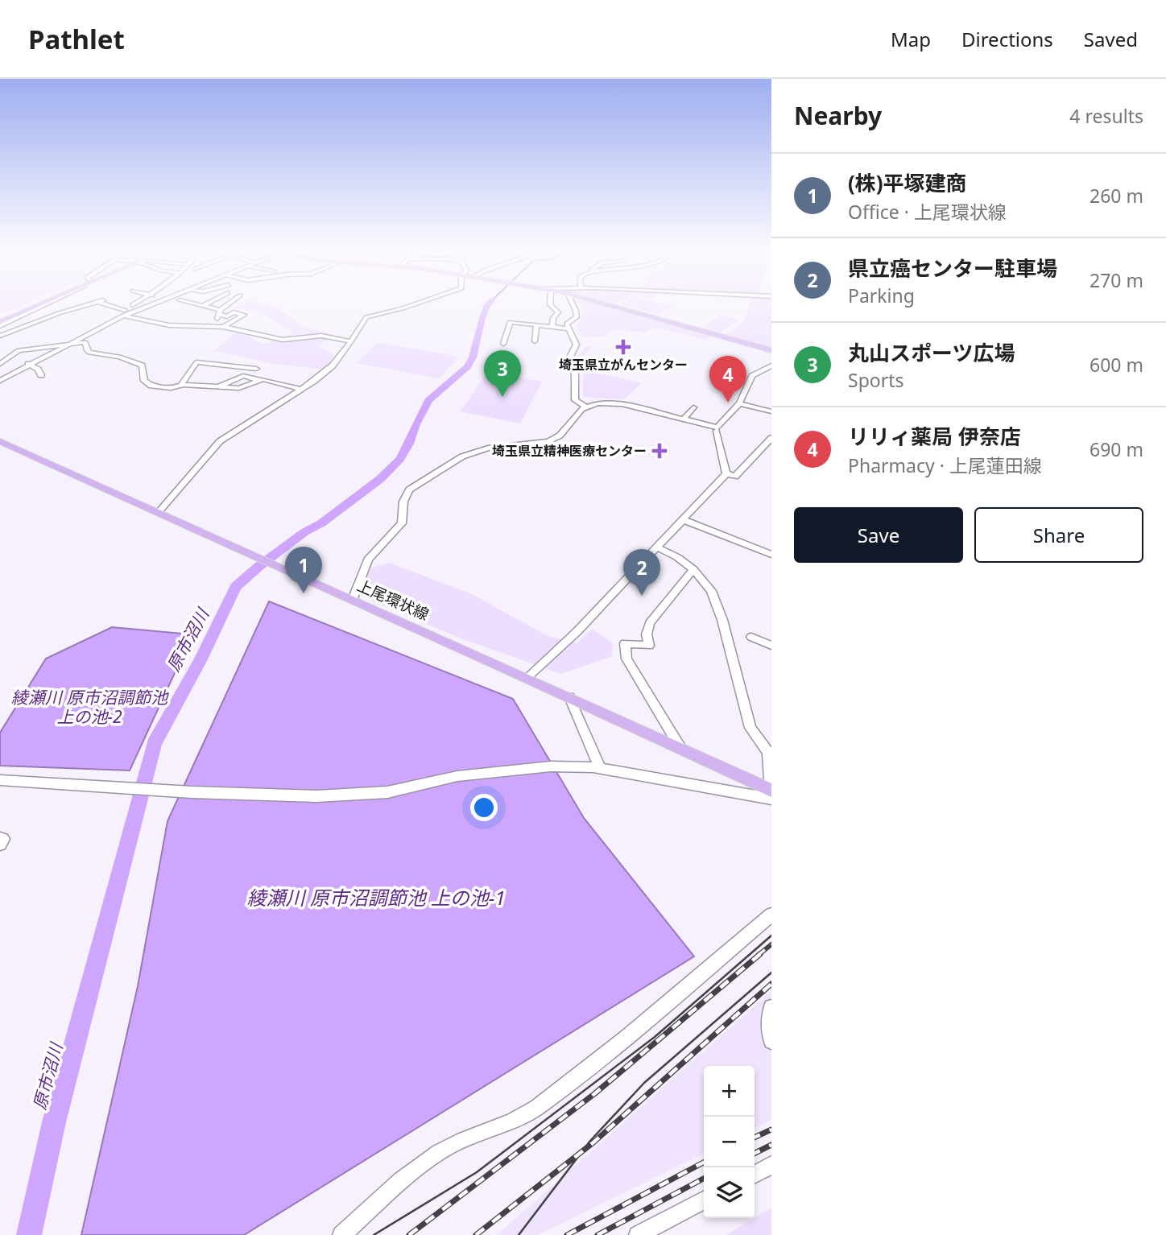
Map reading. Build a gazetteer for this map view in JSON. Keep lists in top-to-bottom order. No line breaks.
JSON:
{"streets":{"main road":["上尾環状線"]},"water":["原市沼川","綾瀬川 原市沼調節池 上の池-2","綾瀬川 原市沼調節池 上の池-1"],"places":{"health":["埼玉県立がんセンター","埼玉県立精神医療センター"]},"page":{"header":"Pathlet","nav":["Map","Directions","Saved"],"heading":["Nearby","4 results"],"list":[{"mark":"1","name":"(株)平塚建商","note":"Office · 上尾環状線","value":"260 m"},{"mark":"2","name":"県立癌センター駐車場","note":"Parking","value":"270 m"},{"mark":"3","name":"丸山スポーツ広場","note":"Sports","value":"600 m"},{"mark":"4","name":"リリィ薬局 伊奈店","note":"Pharmacy · 上尾蓮田線","value":"690 m"}],"pins":["3","4","1","2"],"buttons":["Save","Share"],"map_buttons":["+","−"]}}
